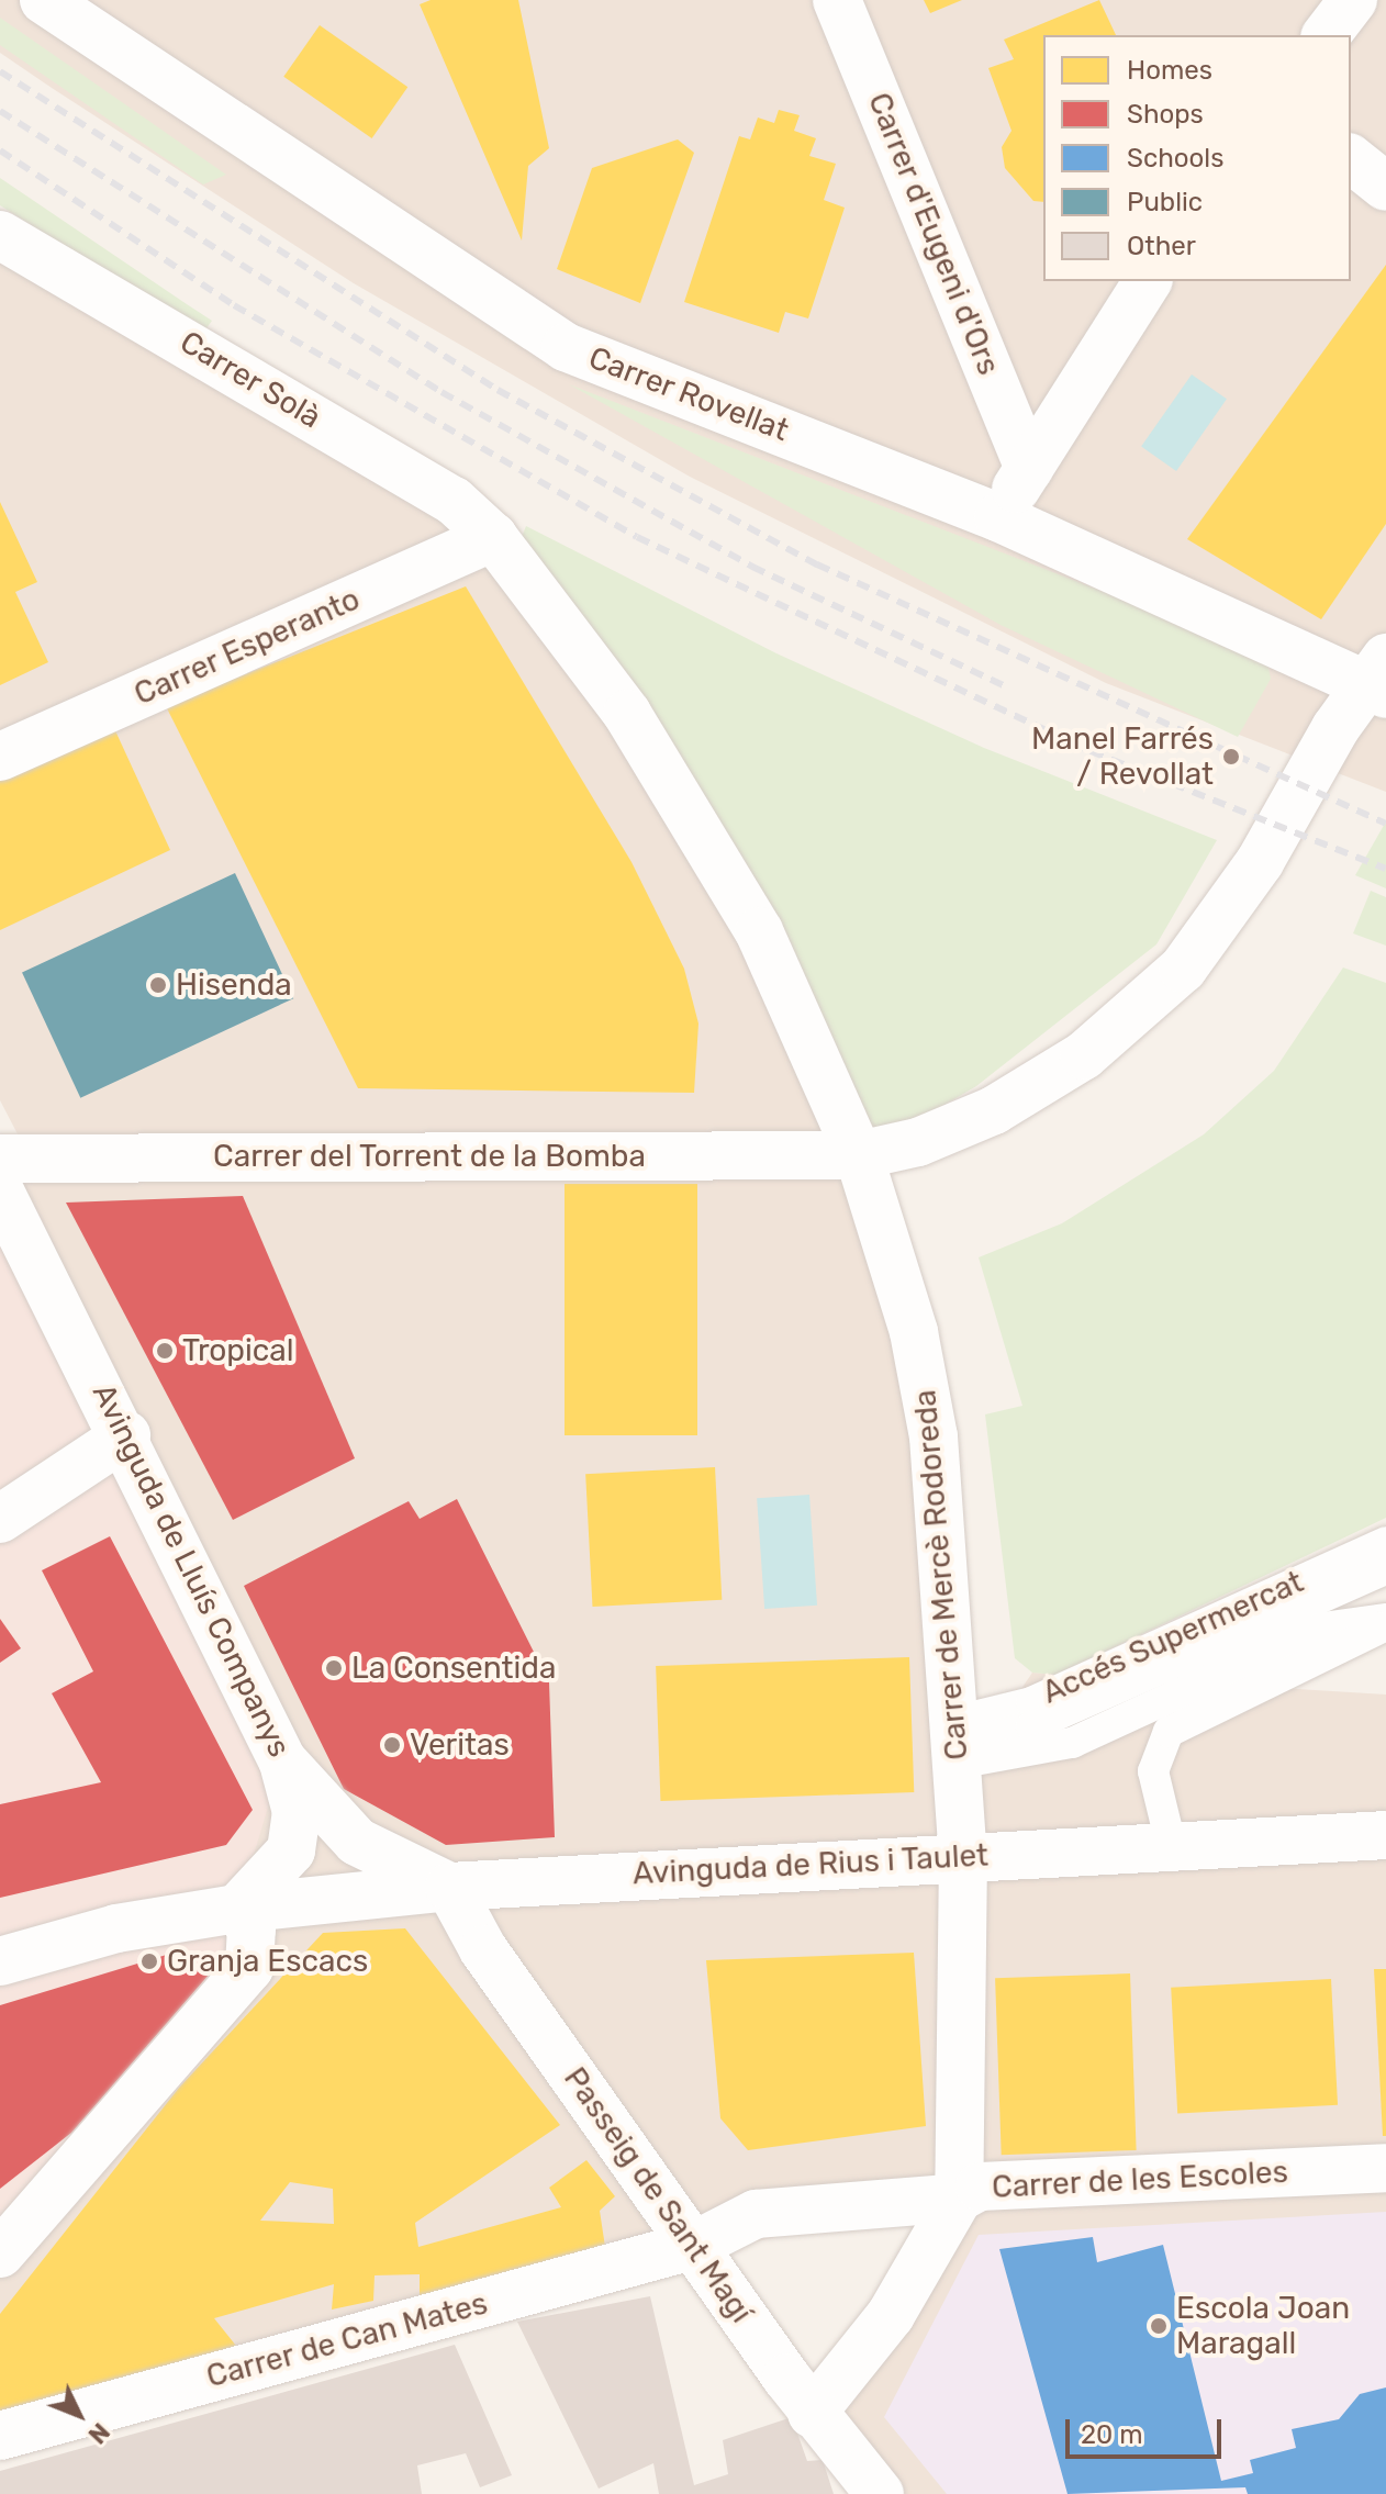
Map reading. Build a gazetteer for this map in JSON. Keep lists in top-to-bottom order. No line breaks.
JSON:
{"streets":{"street":["Carrer d'Eugeni d'Ors","Carrer Solà","Carrer Rovellat","Carrer Esperanto","Carrer del Torrent de la Bomba","Avinguda de Lluís Companys","Carrer de Mercè Rodoreda","Avinguda de Rius i Taulet","Carrer de les Escoles","Passeig de Sant Magí","Carrer de Can Mates"],"lane":["Accés Supermercat"]},"crossings":[["Carrer Solà","Carrer Esperanto"],["Carrer Solà","Carrer de Mercè Rodoreda"],["Carrer Rovellat","Carrer del Torrent de la Bomba"],["Carrer Esperanto","Carrer de Mercè Rodoreda"],["Carrer del Torrent de la Bomba","Carrer de Mercè Rodoreda"],["Avinguda de Lluís Companys","Avinguda de Rius i Taulet"],["Avinguda de Lluís Companys","Passeig de Sant Magí"],["Carrer de Mercè Rodoreda","Accés Supermercat"],["Carrer de Mercè Rodoreda","Avinguda de Rius i Taulet"],["Carrer de Mercè Rodoreda","Carrer de les Escoles"],["Avinguda de Rius i Taulet","Passeig de Sant Magí"],["Carrer de les Escoles","Passeig de Sant Magí"],["Carrer de les Escoles","Carrer de Can Mates"],["Passeig de Sant Magí","Carrer de Can Mates"]],"places":["Manel Farrés / Revollat","Hisenda","Tropical","La Consentida","Veritas","Granja Escacs","Escola Joan Maragall"],"legend":["Homes","Shops","Schools","Public","Other"],"scale_bar":"20 m","north":"bottom right"}
